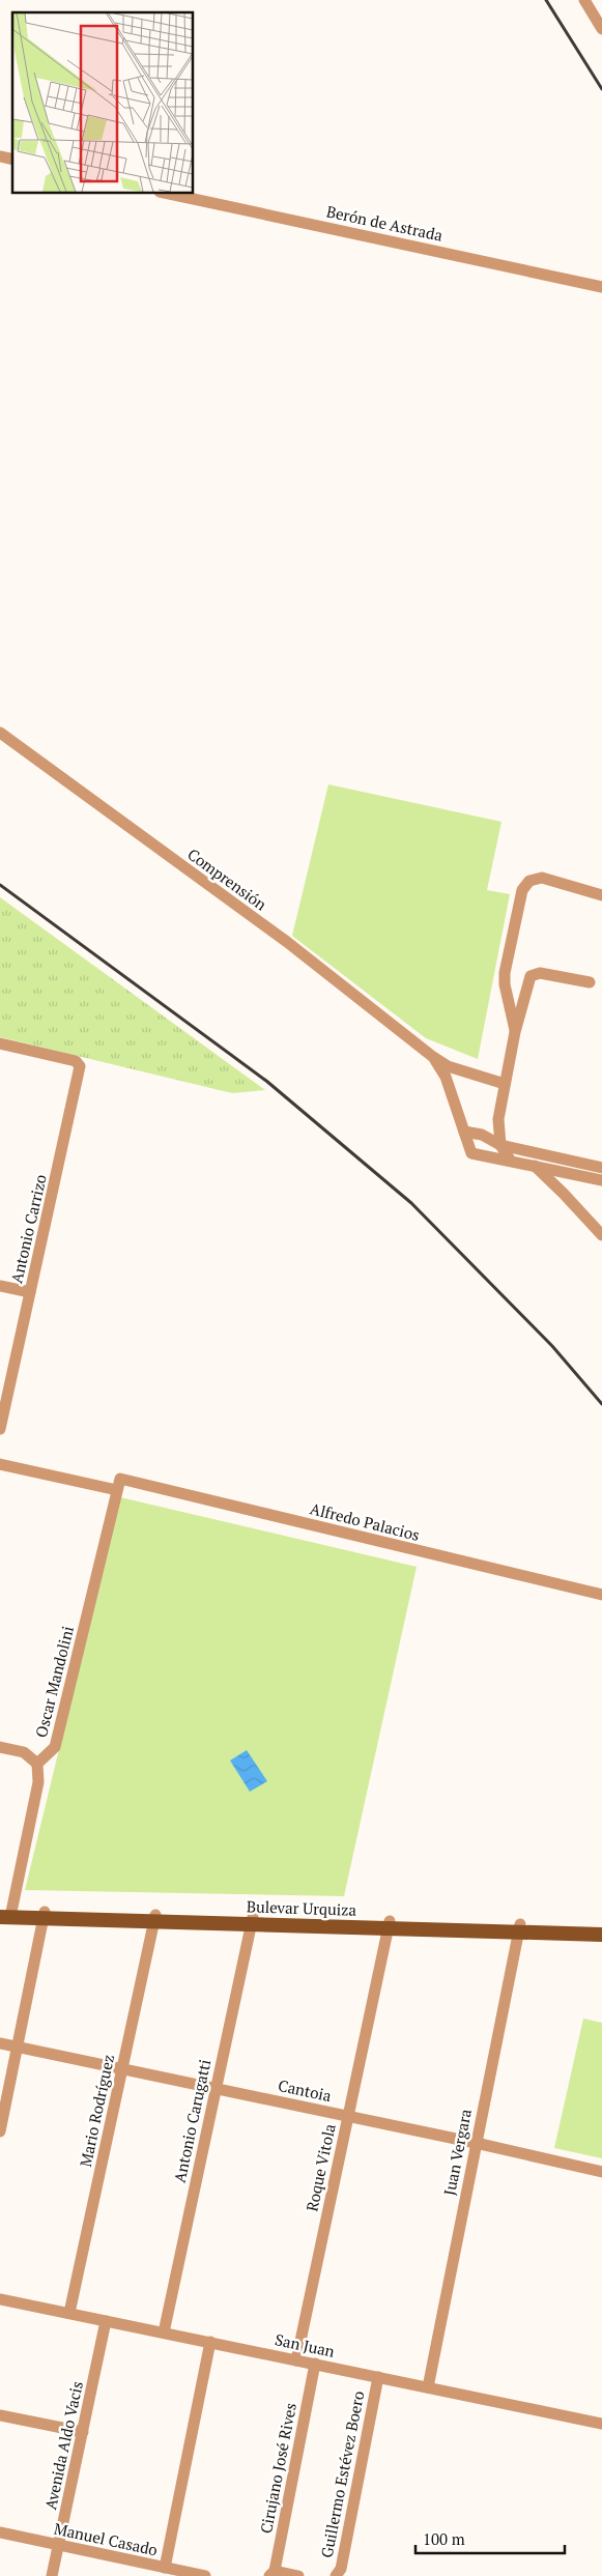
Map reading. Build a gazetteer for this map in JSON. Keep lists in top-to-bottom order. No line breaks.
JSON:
{"streets":{"main road":["Bulevar Urquiza"],"street":["Berón de Astrada","Comprensión","Antonio Carrizo","Alfredo Palacios","Oscar Mandolini","Cantoia","Mario Rodríguez","Antonio Carugatti","Juan Vergara","Roque Vitola","San Juan","Avenida Aldo Vacis","Cirujano José Rives","Guillermo Estévez Boero","Manuel Casado"]},"crossings":[["Alfredo Palacios","Oscar Mandolini"],["Bulevar Urquiza","Mario Rodríguez"],["Bulevar Urquiza","Antonio Carugatti"],["Bulevar Urquiza","Juan Vergara"],["Bulevar Urquiza","Roque Vitola"],["Cantoia","Mario Rodríguez"],["Cantoia","Antonio Carugatti"],["Cantoia","Juan Vergara"],["Cantoia","Roque Vitola"],["Mario Rodríguez","San Juan"],["Antonio Carugatti","San Juan"],["Juan Vergara","San Juan"],["Roque Vitola","San Juan"],["San Juan","Avenida Aldo Vacis"],["San Juan","Cirujano José Rives"],["San Juan","Guillermo Estévez Boero"],["Avenida Aldo Vacis","Manuel Casado"]],"scale_bar":"100 m"}
